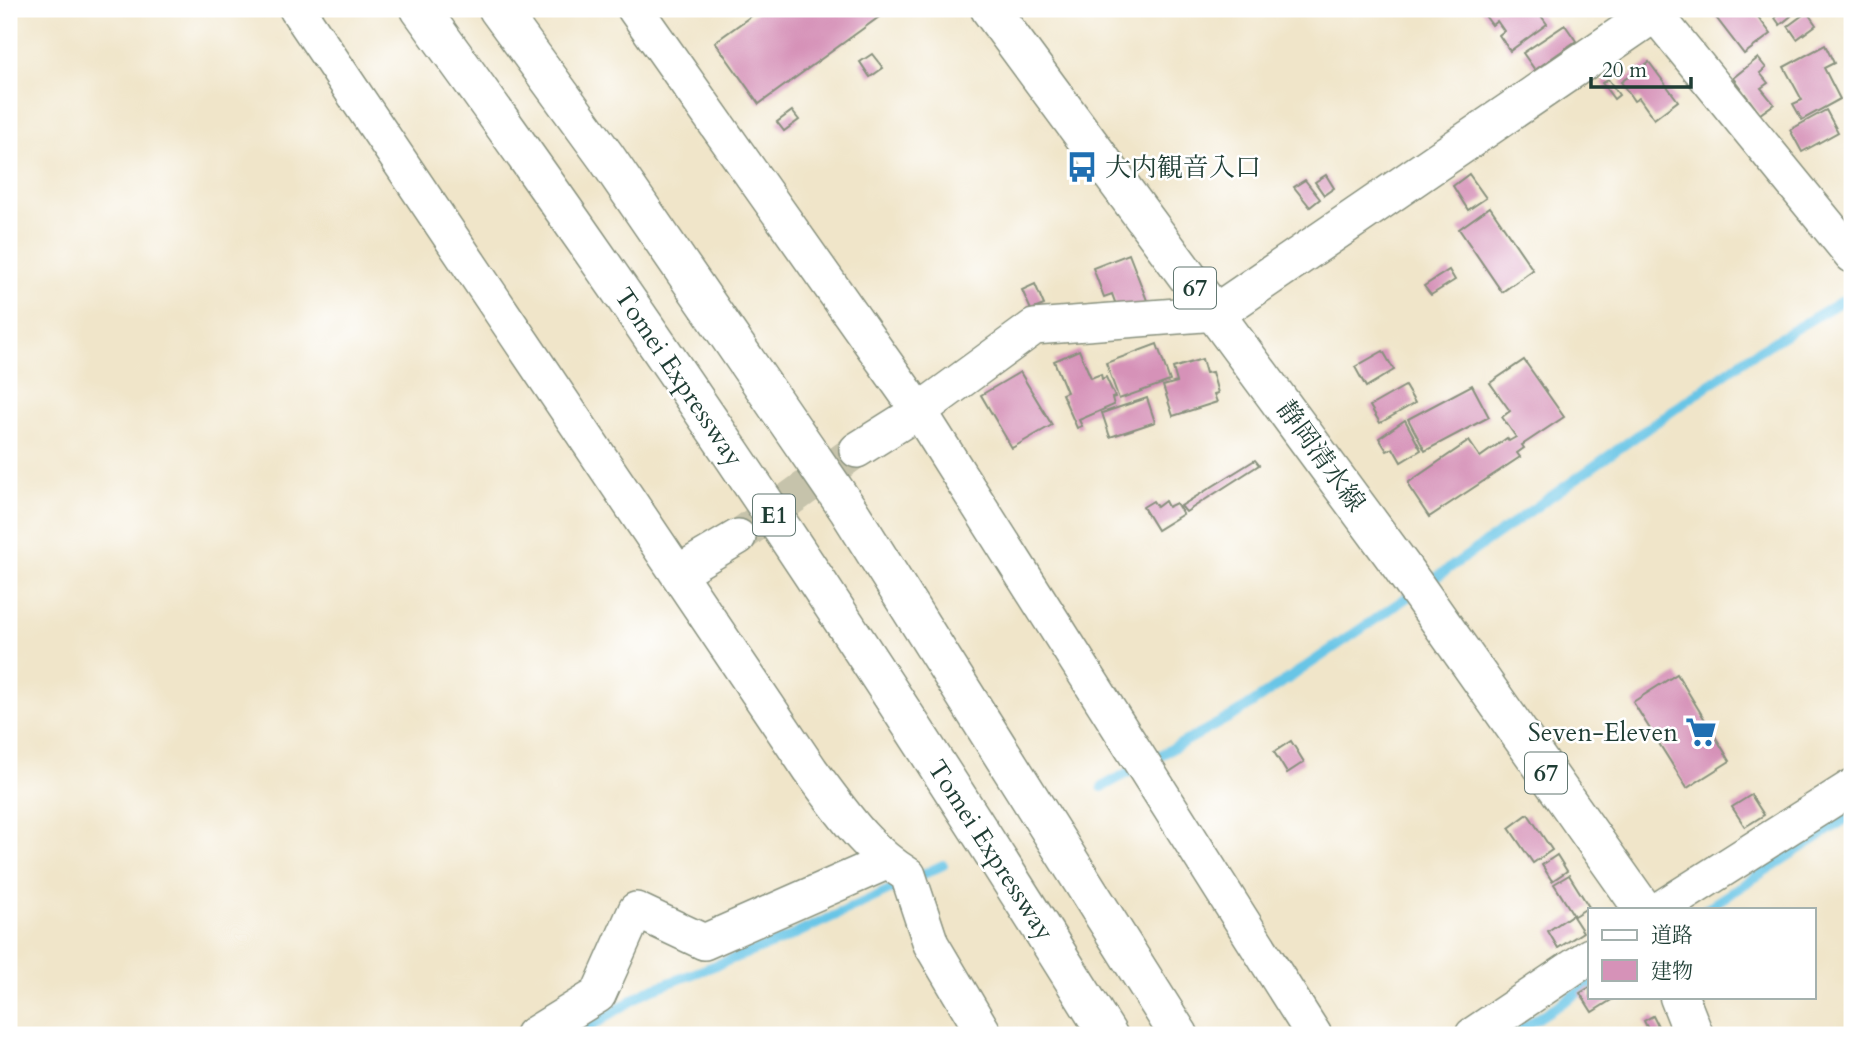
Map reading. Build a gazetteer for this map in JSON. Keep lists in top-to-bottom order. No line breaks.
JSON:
{"streets":{"main road":["67","Tomei Expressway","静岡清水線","E1"]},"places":{"bus stop":["大内観音入口"],"supermarket":["Seven-Eleven"]},"legend":["道路","建物"],"scale_bar":"20 m"}
